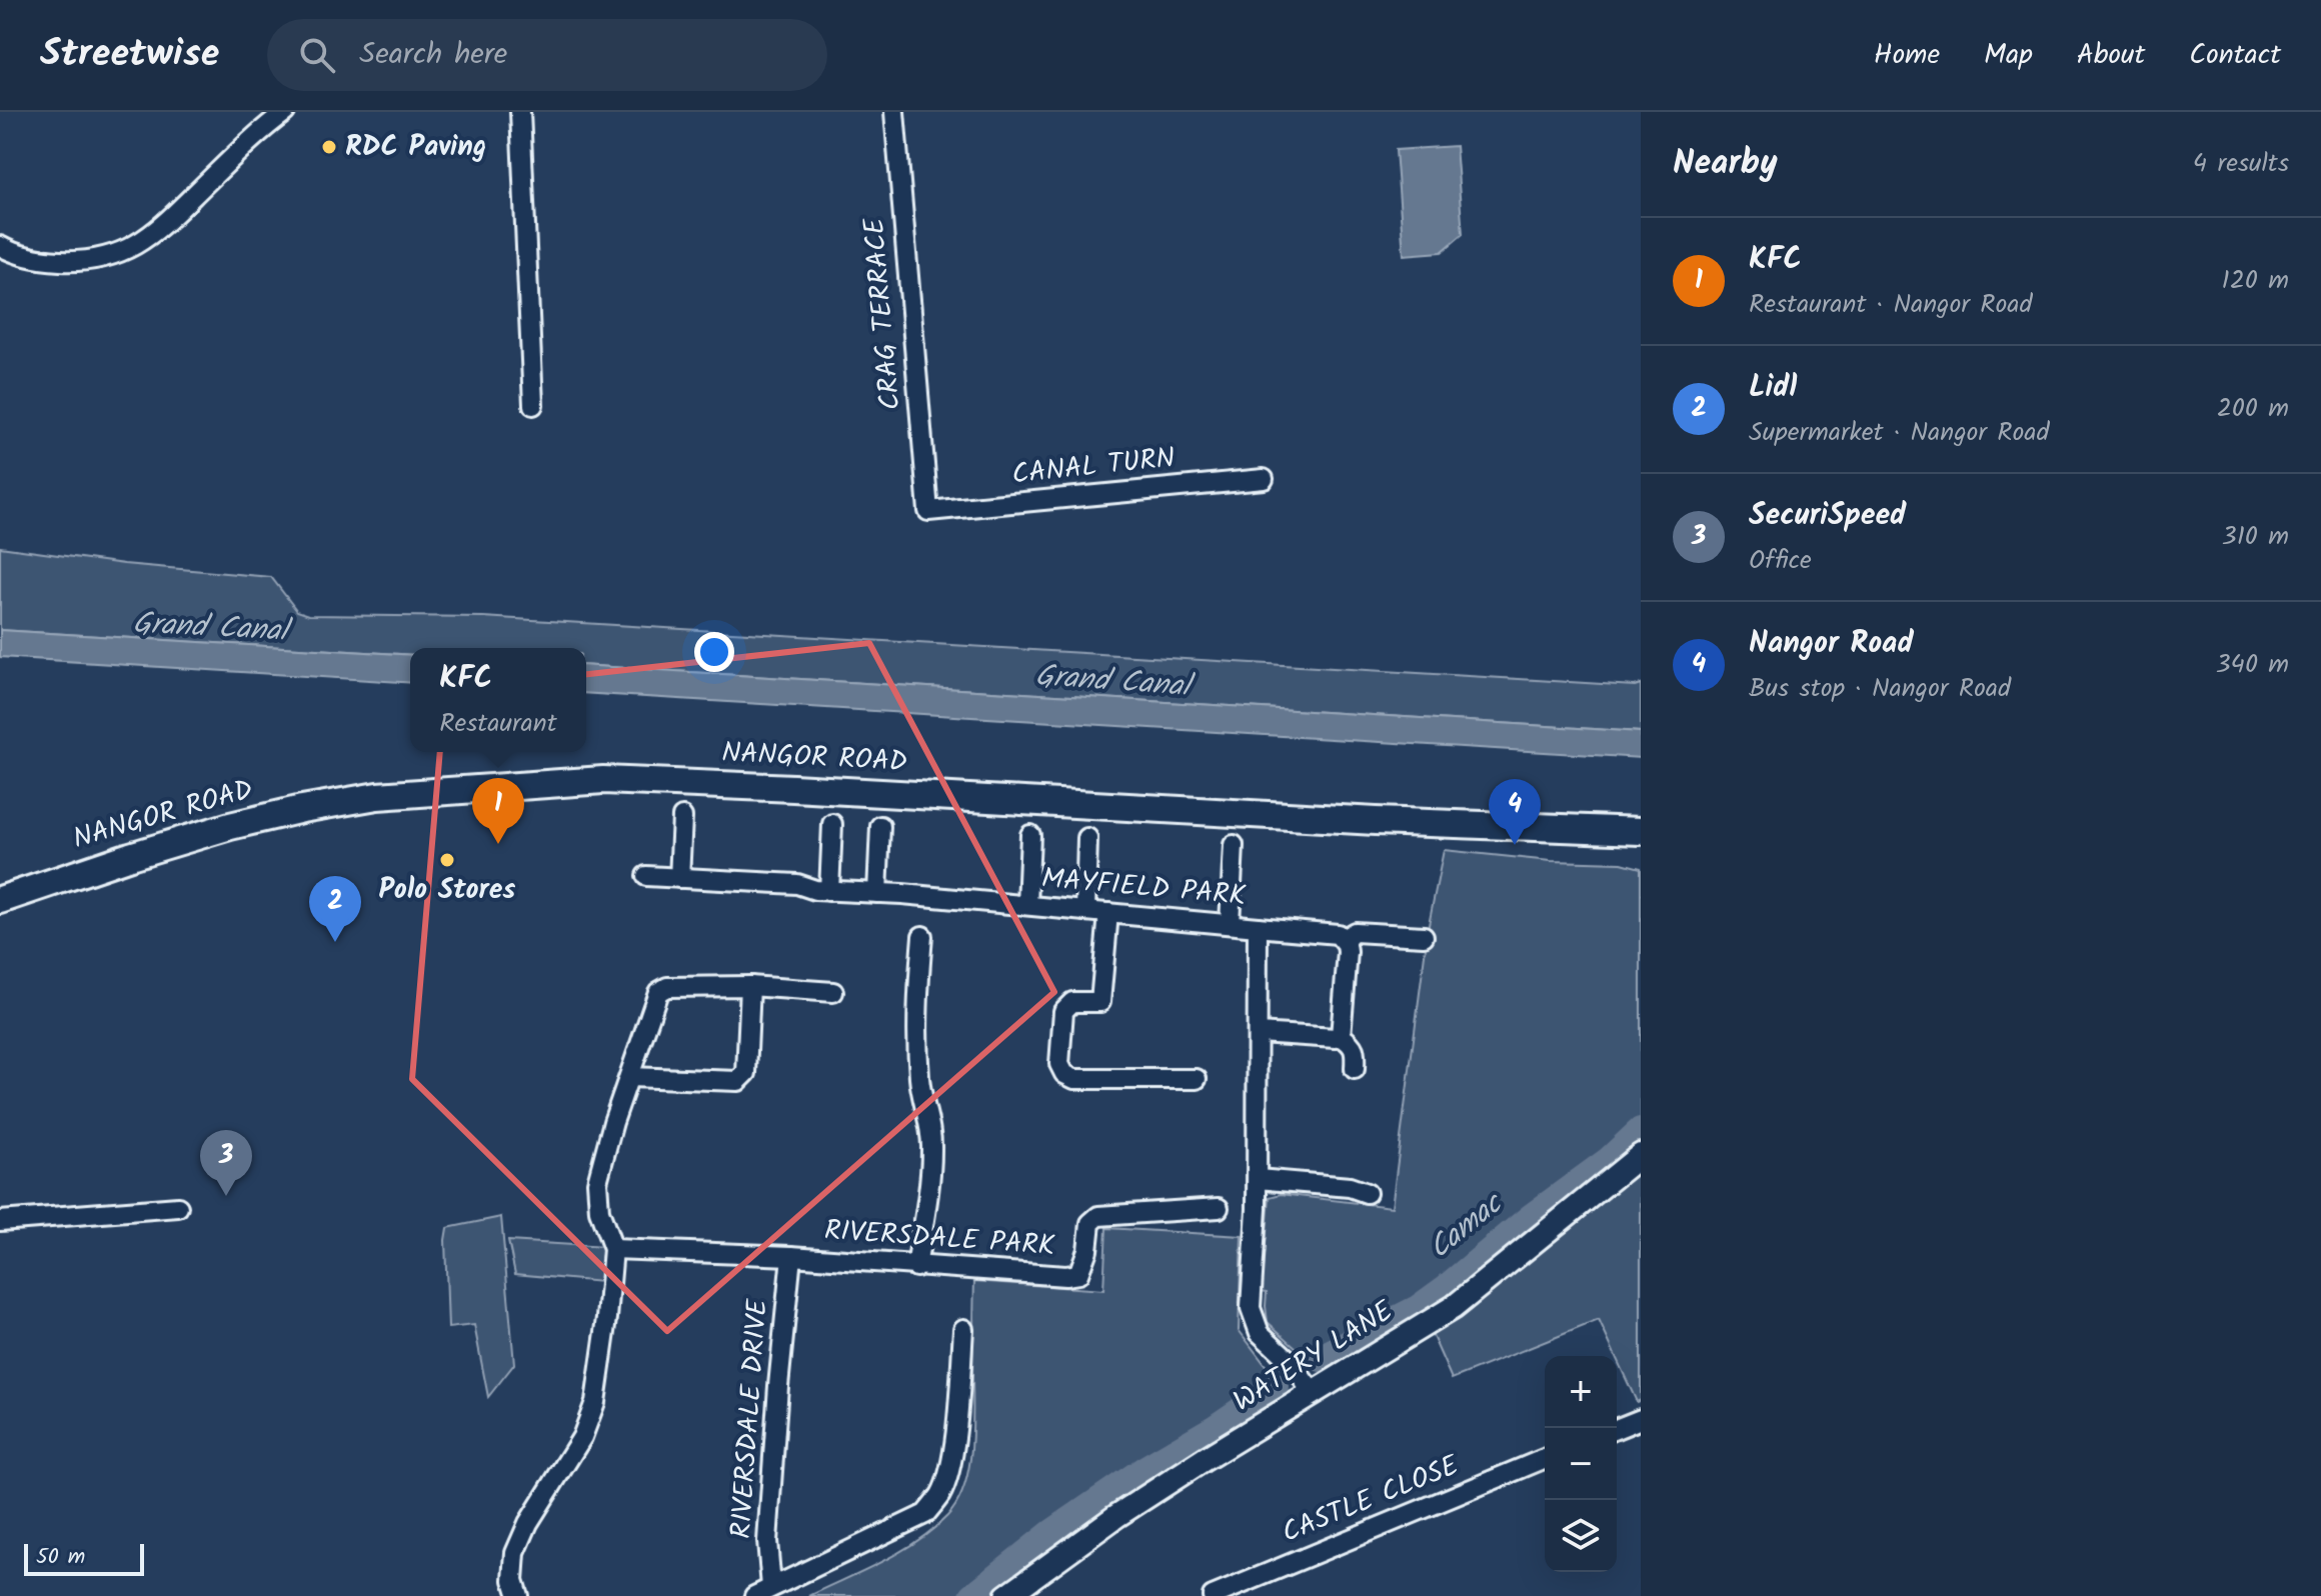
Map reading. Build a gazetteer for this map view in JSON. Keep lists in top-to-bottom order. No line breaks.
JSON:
{"streets":{"main road":["NANGOR ROAD"],"street":["CRAG TERRACE","CANAL TURN","MAYFIELD PARK","RIVERSDALE PARK","WATERY LANE","RIVERSDALE DRIVE","CASTLE CLOSE"]},"crossings":[["CRAG TERRACE","CANAL TURN"],["MAYFIELD PARK","WATERY LANE"],["RIVERSDALE PARK","RIVERSDALE DRIVE"]],"water":["Grand Canal","Camac"],"places":["RDC Paving","Polo Stores"],"scale_bar":"50 m","page":{"header":"Streetwise","search":"Search here","nav":["Home","Map","About","Contact"],"heading":["Nearby","4 results"],"list":[{"mark":"1","name":"KFC","note":"Restaurant · Nangor Road","value":"120 m"},{"mark":"2","name":"Lidl","note":"Supermarket · Nangor Road","value":"200 m"},{"mark":"3","name":"SecuriSpeed","note":"Office","value":"310 m"},{"mark":"4","name":"Nangor Road","note":"Bus stop · Nangor Road","value":"340 m"}],"popup":["KFC","Restaurant"],"pins":["1","4","2","3"],"map_buttons":["+","−"],"scale":"50 m"}}
